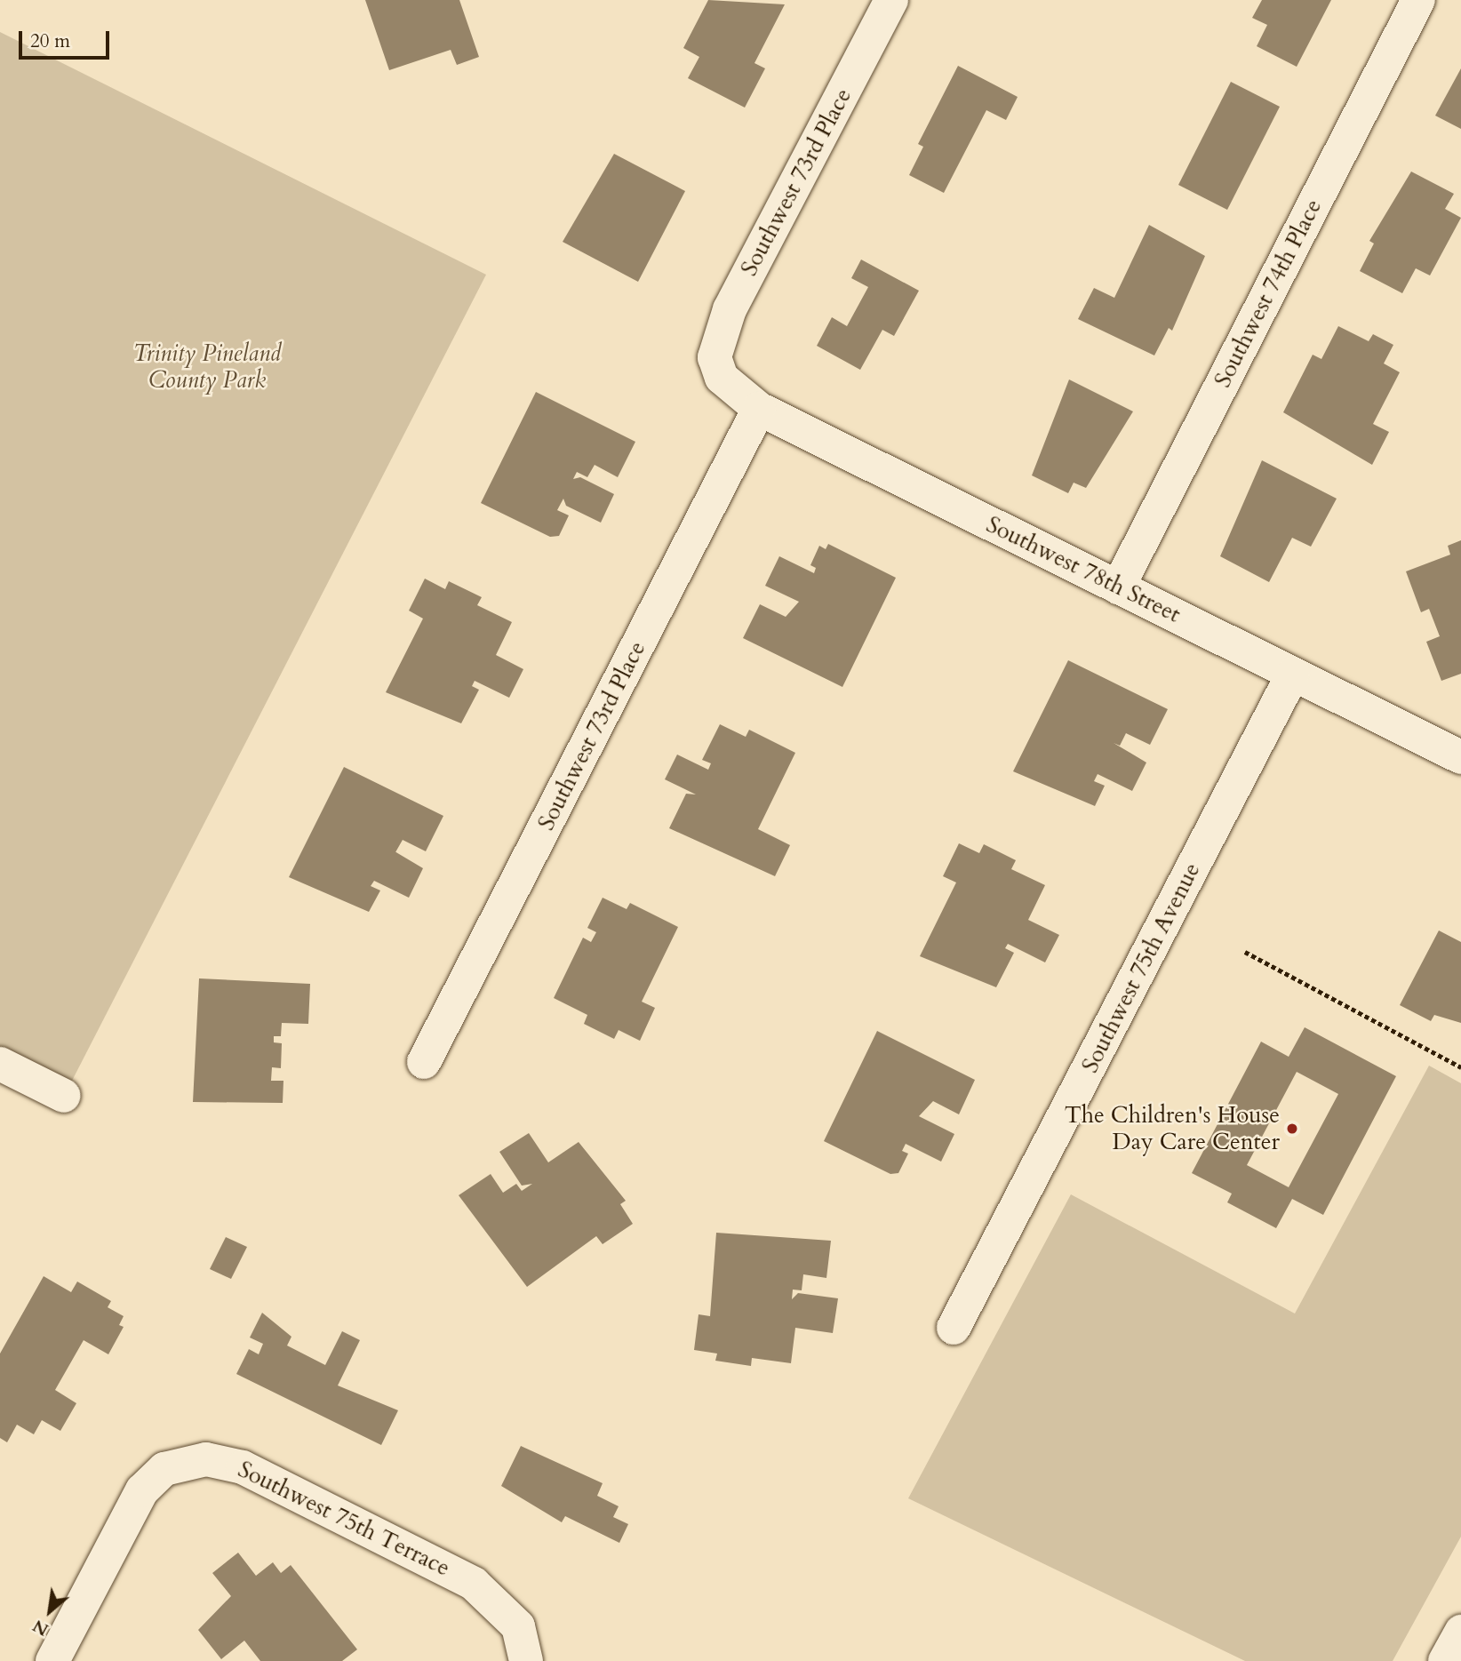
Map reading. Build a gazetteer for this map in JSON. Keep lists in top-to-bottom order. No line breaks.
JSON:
{"streets":{"street":["Southwest 73rd Place","Southwest 74th Place","Southwest 78th Street","Southwest 75th Avenue","Southwest 75th Terrace"]},"crossings":[["Southwest 73rd Place","Southwest 78th Street"],["Southwest 74th Place","Southwest 78th Street"],["Southwest 78th Street","Southwest 75th Avenue"]],"parks":["Trinity Pineland County Park"],"places":["The Children's House Day Care Center"],"scale_bar":"20 m","north":"bottom left"}
